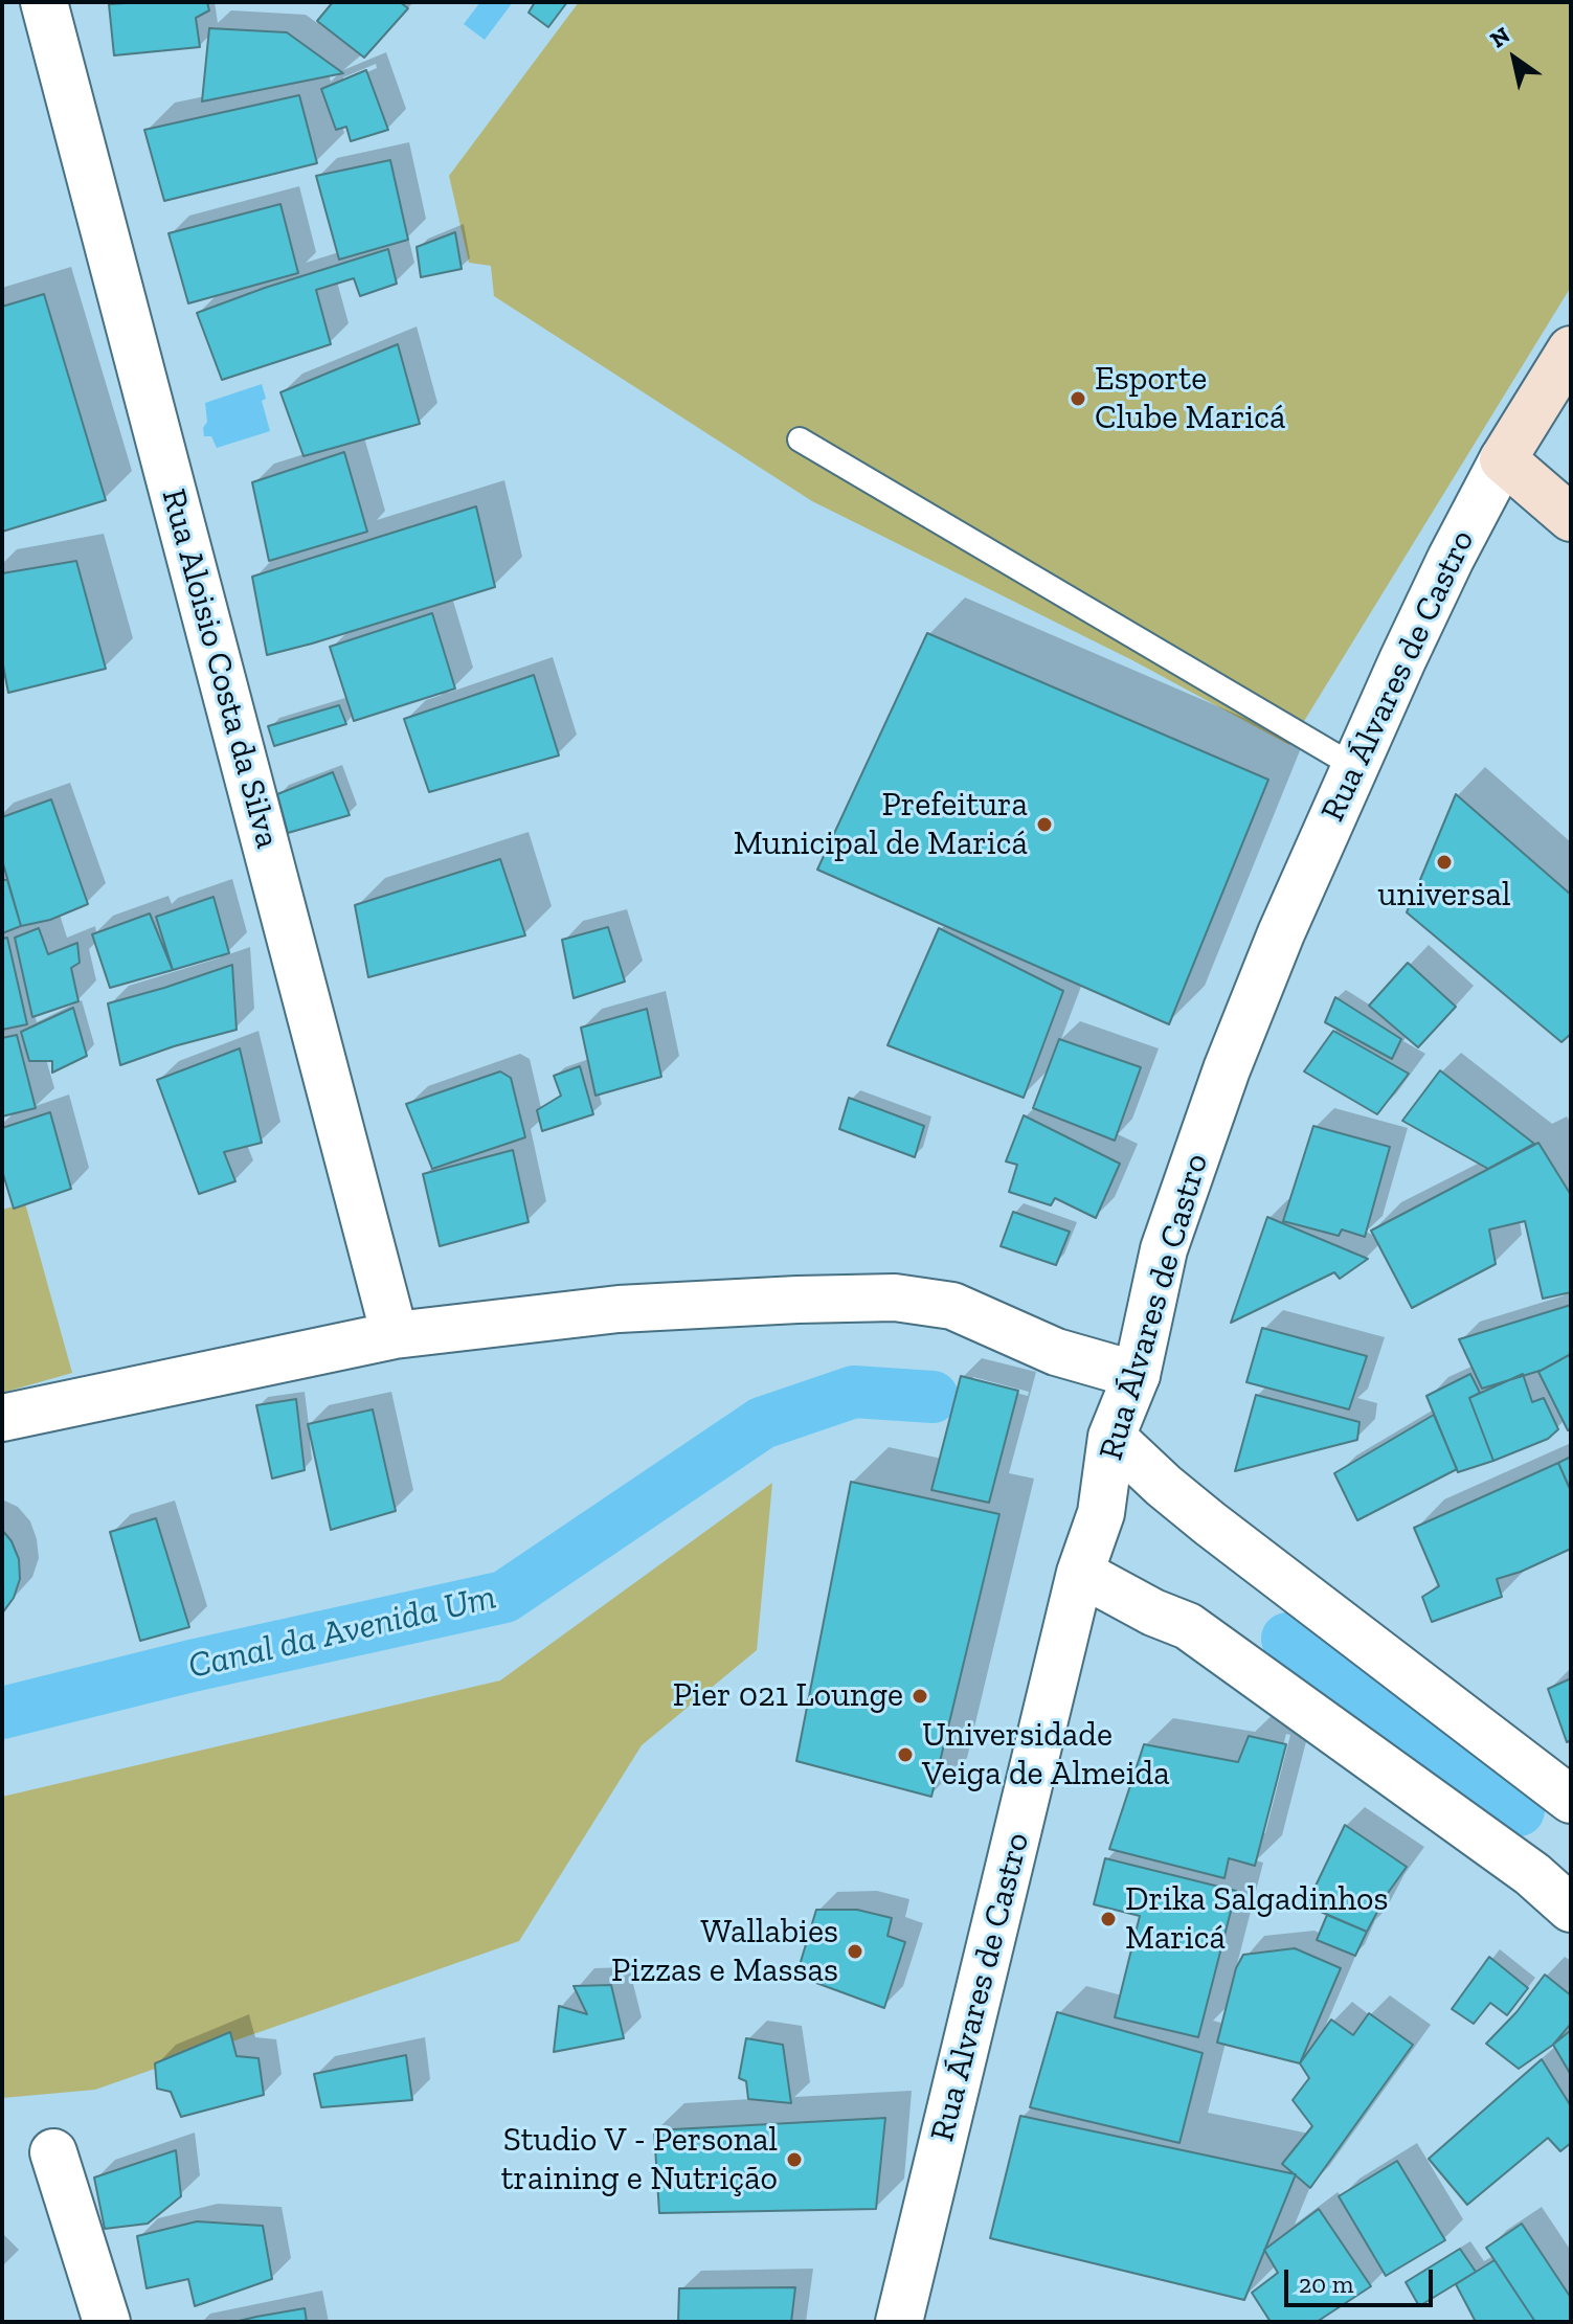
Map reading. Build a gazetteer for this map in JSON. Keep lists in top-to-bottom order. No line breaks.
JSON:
{"streets":{"main road":["Rua Álvares de Castro"],"street":["Rua Aloisio Costa da Silva"]},"water":["Canal da Avenida Um"],"places":["Esporte Clube Maricá","Prefeitura Municipal de Maricá","universal","Pier 021 Lounge","Universidade Veiga de Almeida","Drika Salgadinhos Maricá","Wallabies Pizzas e Massas","Studio V - Personal training e Nutrição"],"scale_bar":"20 m","north":"top left"}
